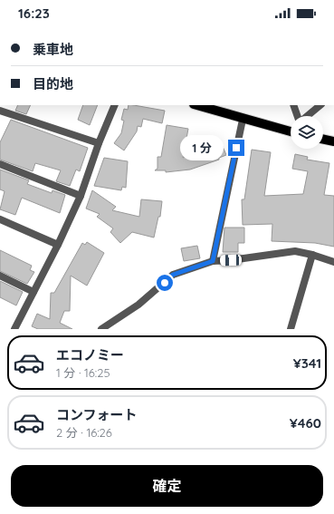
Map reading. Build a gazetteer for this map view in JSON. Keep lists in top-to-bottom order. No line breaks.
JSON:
{"page":{"status":"16:23","banner":["乗車地","目的地"],"bubble":"1 分","list":[{"name":"エコノミー","note":"1 分 · 16:25","value":"¥341"},{"name":"コンフォート","note":"2 分 · 16:26","value":"¥460"}],"buttons":"確定"}}
